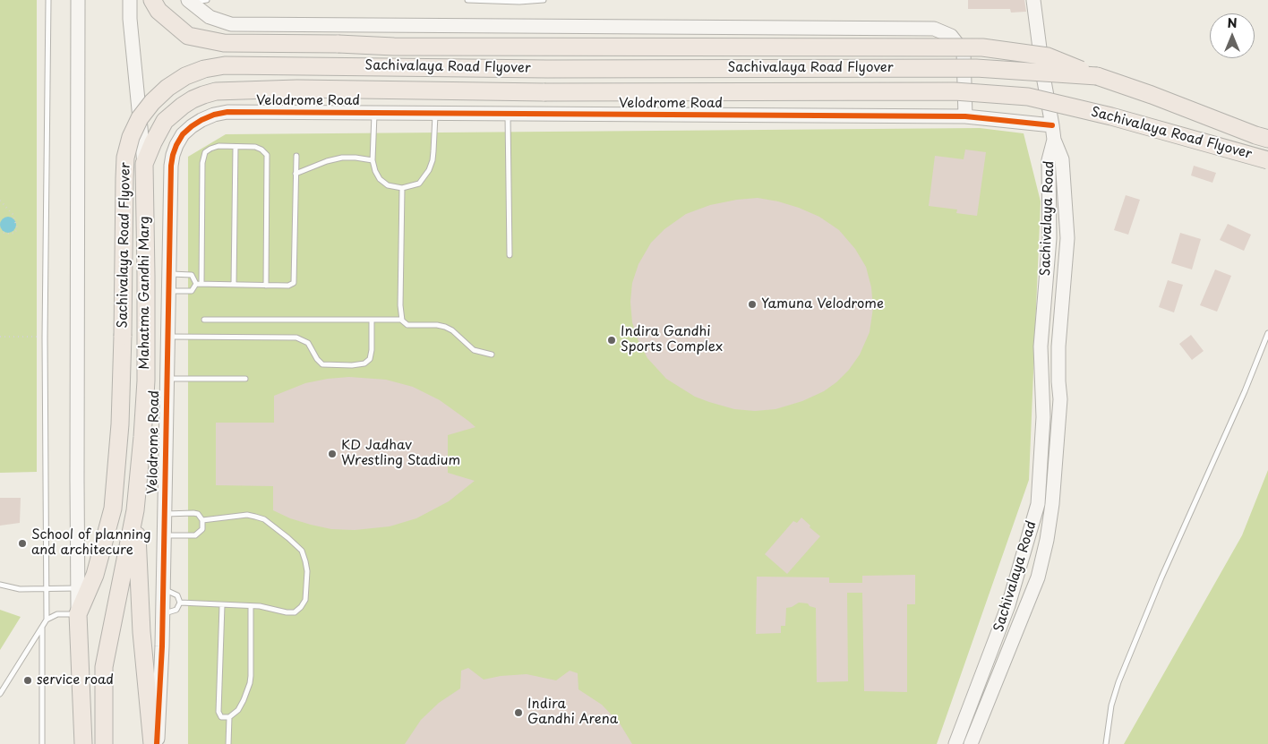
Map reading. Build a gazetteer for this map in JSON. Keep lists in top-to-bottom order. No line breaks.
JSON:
{"streets":{"highway":["Sachivalaya Road Flyover","Mahatma Gandhi Marg"],"street":["Velodrome Road","Sachivalaya Road"]},"crossings":[["Sachivalaya Road Flyover","Mahatma Gandhi Marg"],["Velodrome Road","Sachivalaya Road"]],"places":["Yamuna Velodrome","Indira Gandhi Sports Complex","KD Jadhav Wrestling Stadium","School of planning and architecure","service road","Indira Gandhi Arena"],"north":"top"}
